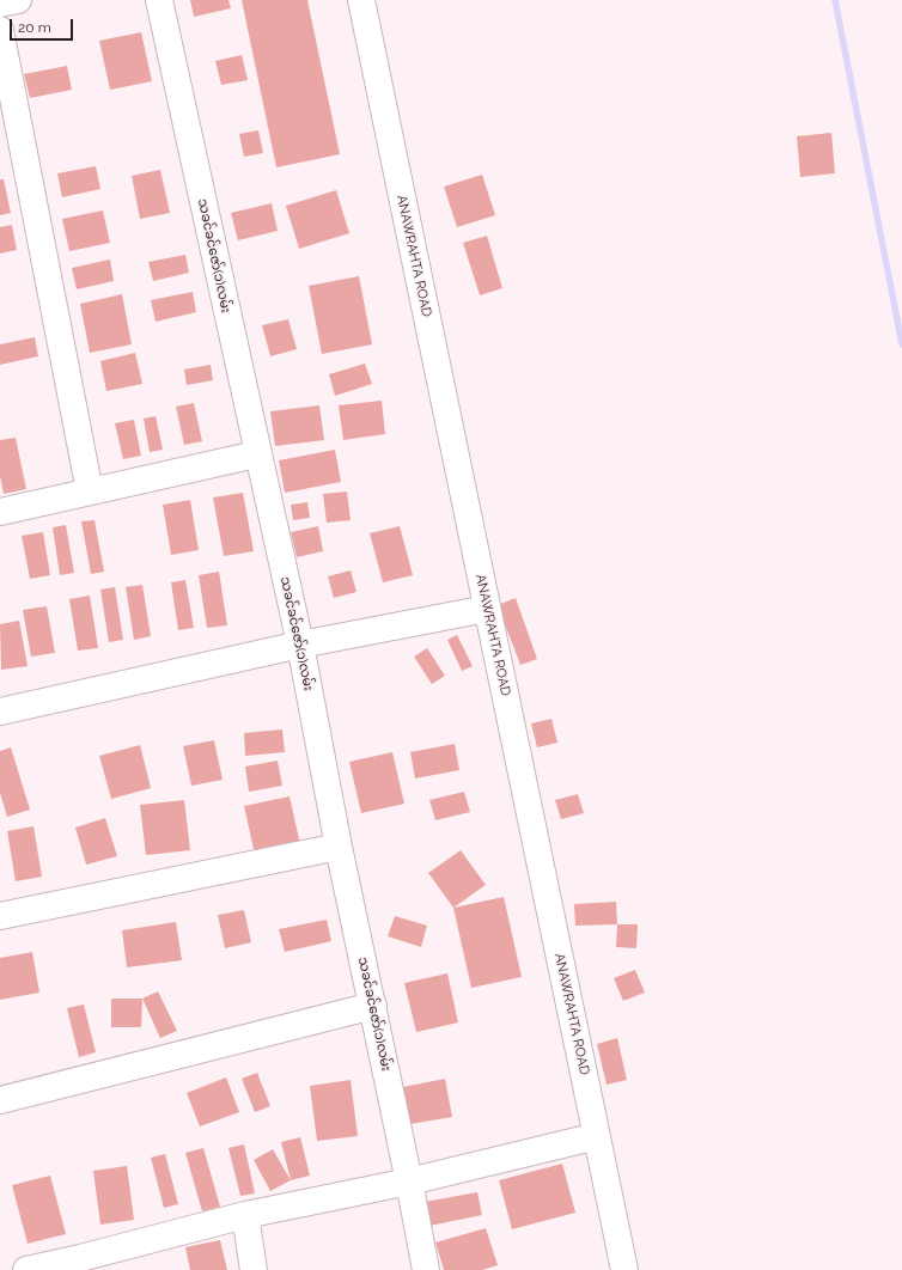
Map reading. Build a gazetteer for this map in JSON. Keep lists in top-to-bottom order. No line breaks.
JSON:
{"streets":{"street":["သခင်ခင်ဇော်(၁)လမ်း","ANAWRAHTA ROAD"]},"scale_bar":"20 m"}
